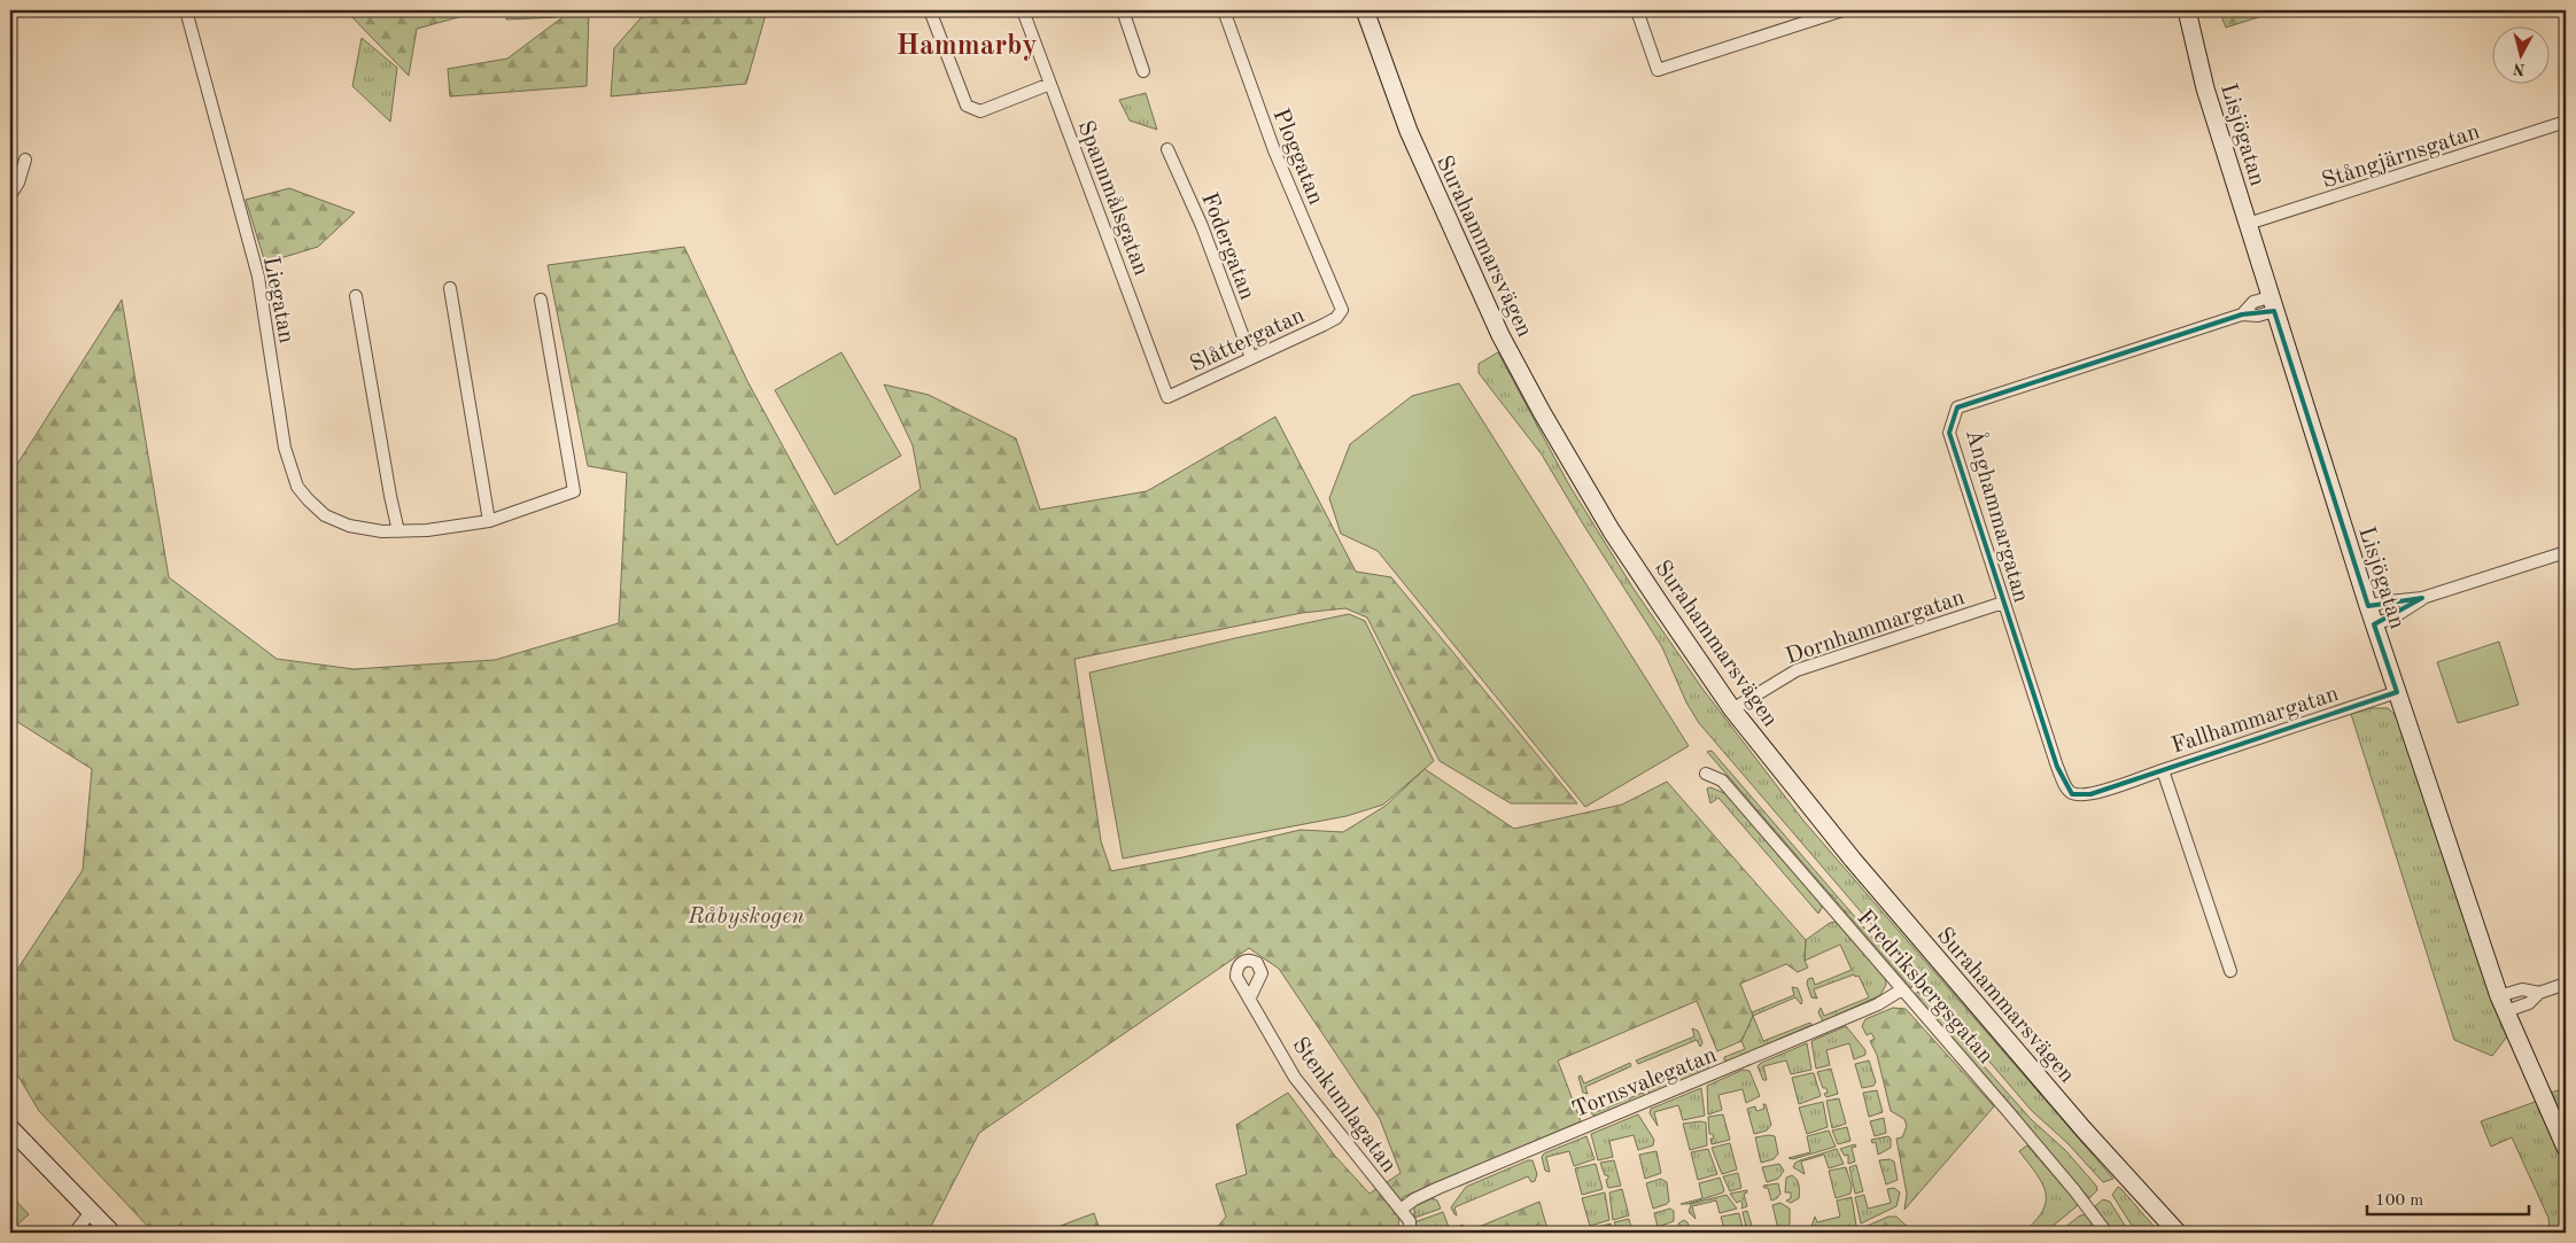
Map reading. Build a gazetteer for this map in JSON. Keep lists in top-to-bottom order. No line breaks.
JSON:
{"streets":{"main road":["Lisjögatan","Surahammarsvägen"],"street":["Stångjärnsgatan","Ploggatan","Spannmålsgatan","Fodergatan","Liegatan","Slåttergatan","Ånghammargatan","Dornhammargatan","Fallhammargatan","Fredriksbergsgatan","Tornsvalegatan","Stenkumlagatan"]},"crossings":[["Lisjögatan","Stångjärnsgatan"],["Lisjögatan","Ånghammargatan"],["Lisjögatan","Fallhammargatan"],["Ploggatan","Slåttergatan"],["Spannmålsgatan","Slåttergatan"],["Fodergatan","Slåttergatan"],["Surahammarsvägen","Dornhammargatan"],["Ånghammargatan","Dornhammargatan"],["Ånghammargatan","Fallhammargatan"],["Fredriksbergsgatan","Tornsvalegatan"],["Tornsvalegatan","Stenkumlagatan"]],"districts":["Hammarby"],"parks":["Råbyskogen"],"scale_bar":"100 m","north":"bottom"}
